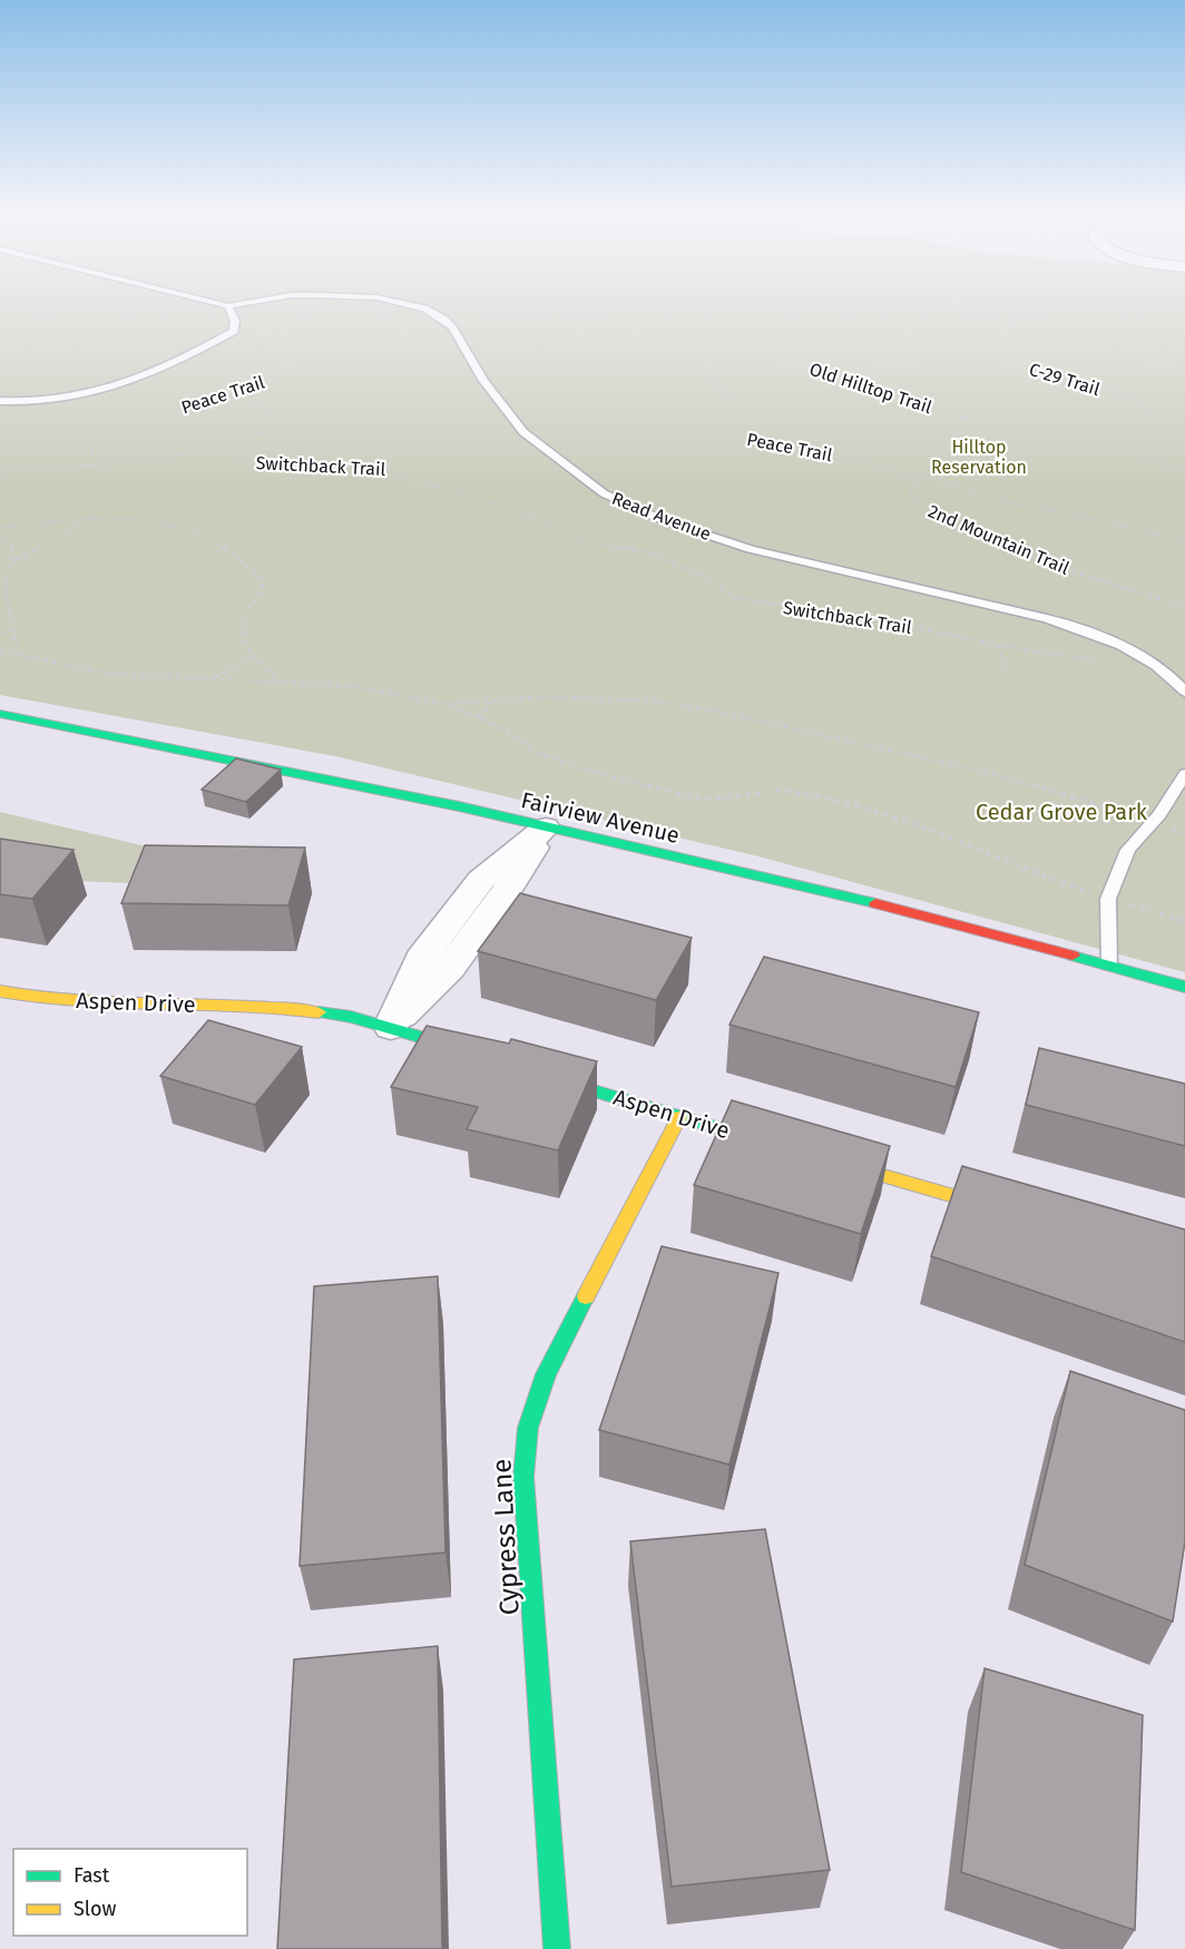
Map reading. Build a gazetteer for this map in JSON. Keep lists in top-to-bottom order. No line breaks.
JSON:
{"streets":{"street":["Fairview Avenue","Aspen Drive","Cypress Lane"],"lane":["Read Avenue"],"path":["C-29 Trail","Old Hilltop Trail","Peace Trail","Switchback Trail","2nd Mountain Trail"]},"crossings":[["Old Hilltop Trail","2nd Mountain Trail"],["Peace Trail","Switchback Trail"],["Peace Trail","Read Avenue"],["Peace Trail","2nd Mountain Trail"],["Aspen Drive","Cypress Lane"]],"parks":["Hilltop Reservation","Cedar Grove Park"],"legend":["Fast","Slow"]}
